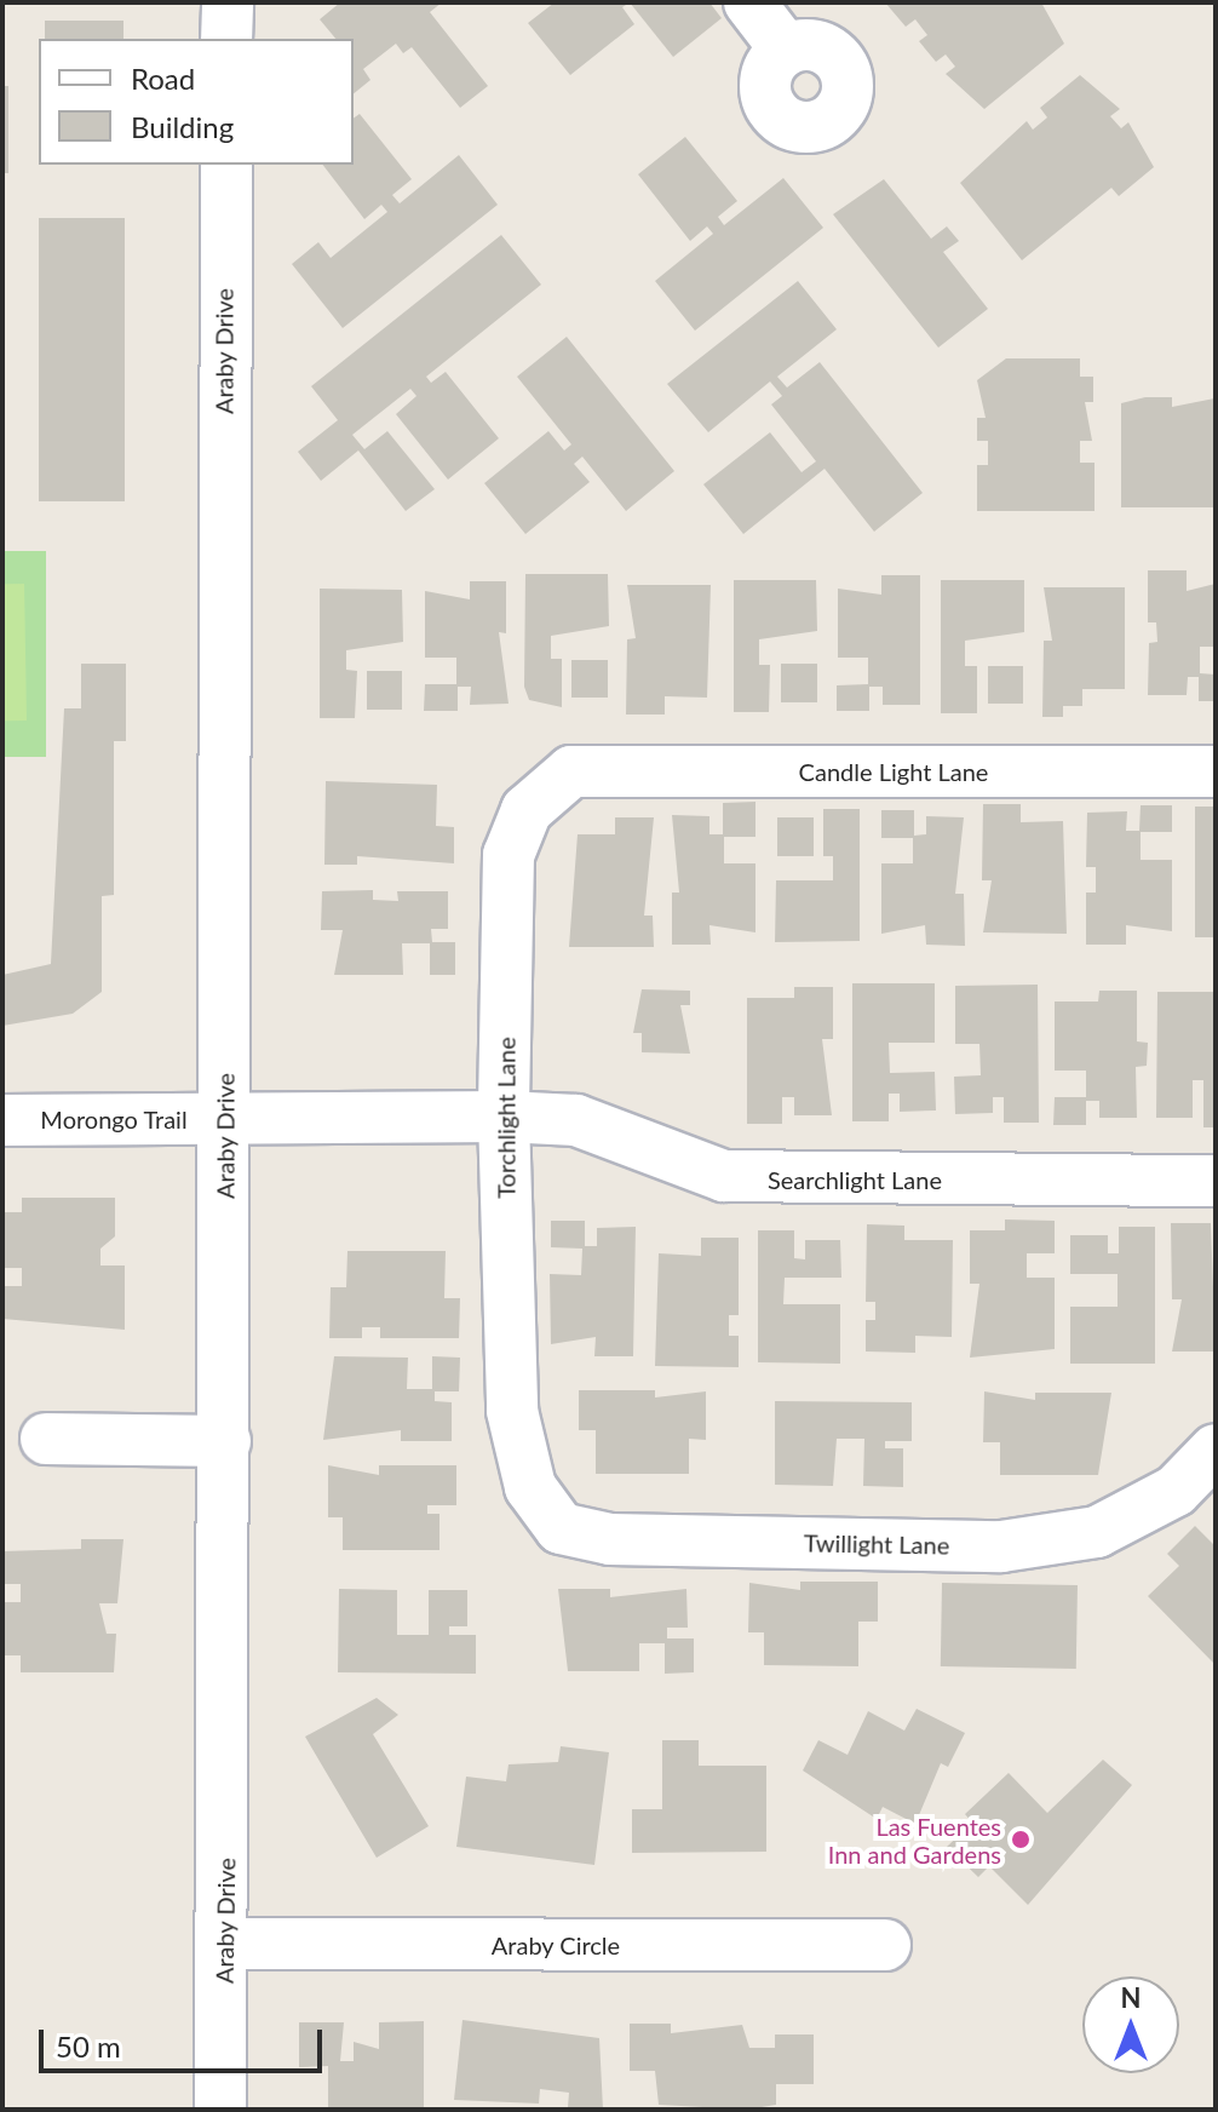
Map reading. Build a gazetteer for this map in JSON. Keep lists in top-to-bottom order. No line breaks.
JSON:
{"streets":{"street":["Araby Drive","Candle Light Lane","Torchlight Lane","Morongo Trail","Searchlight Lane","Twillight Lane","Araby Circle"]},"crossings":[["Araby Drive","Morongo Trail"],["Araby Drive","Searchlight Lane"],["Araby Drive","Araby Circle"],["Candle Light Lane","Torchlight Lane"],["Torchlight Lane","Searchlight Lane"],["Torchlight Lane","Twillight Lane"],["Morongo Trail","Searchlight Lane"]],"places":["Las Fuentes Inn and Gardens"],"legend":["Road","Building"],"scale_bar":"50 m","north":"top"}
